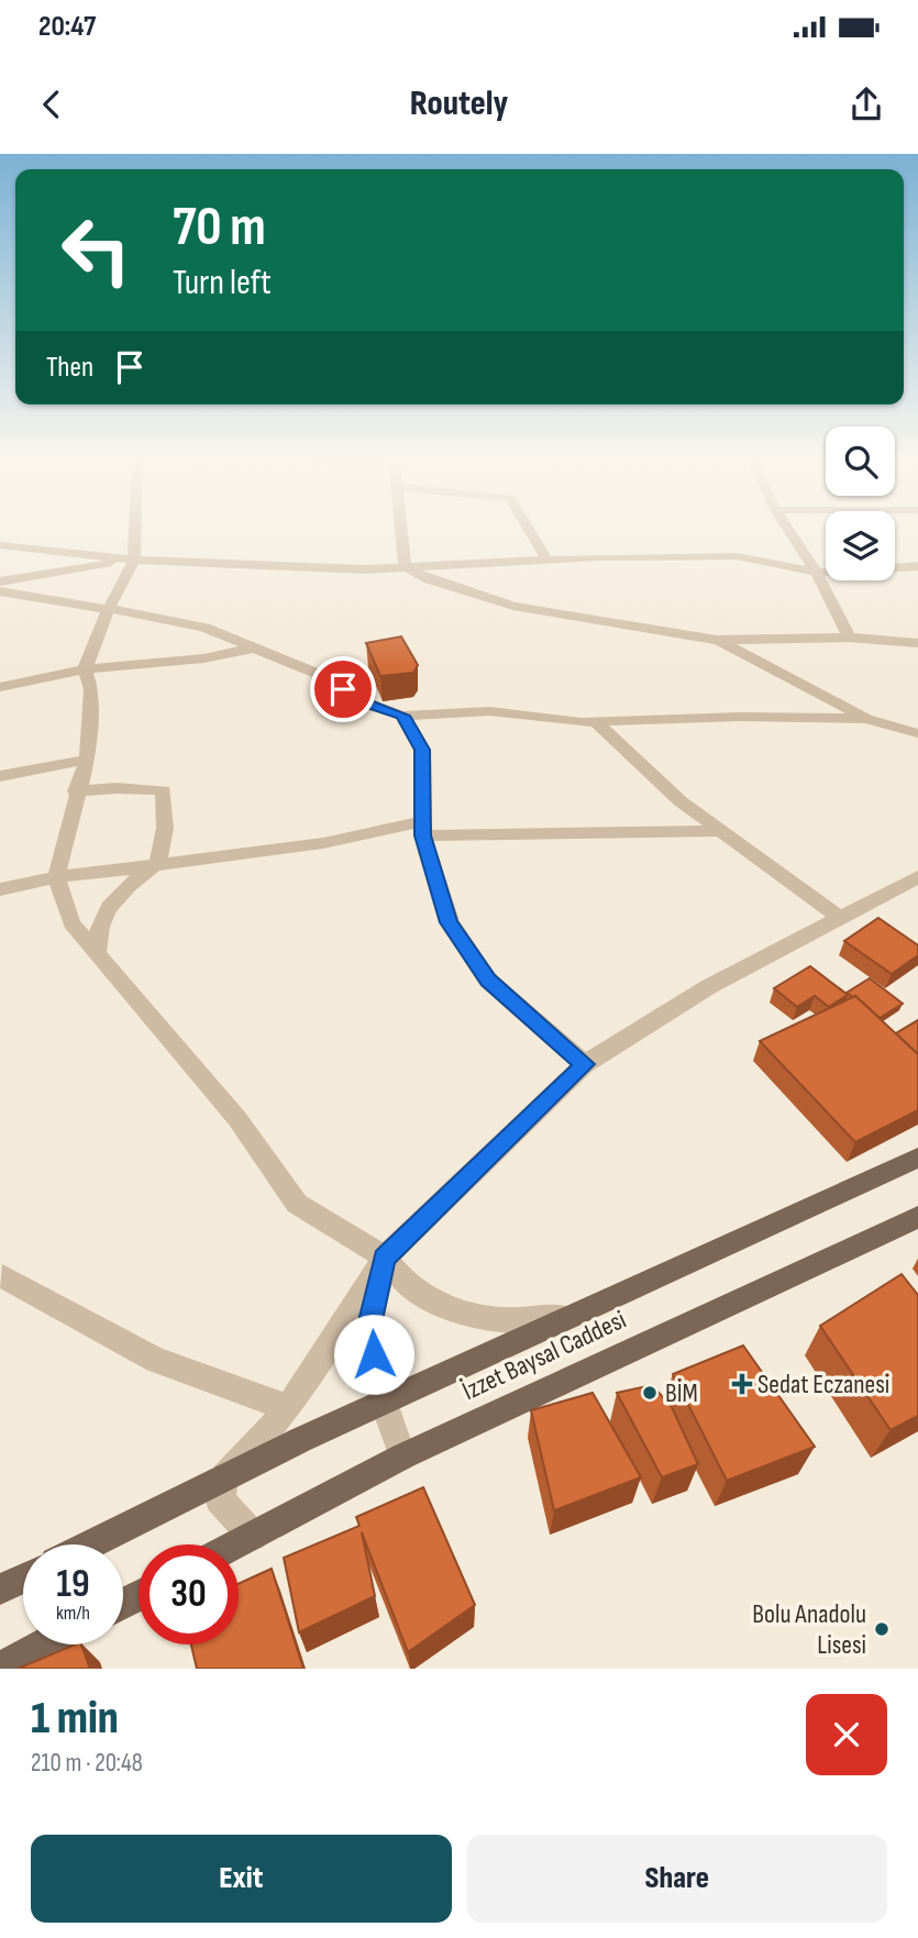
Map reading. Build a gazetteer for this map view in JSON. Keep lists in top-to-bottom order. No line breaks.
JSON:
{"streets":{"main road":["İzzet Baysal Caddesi"]},"places":{"health":["Sedat Eczanesi"],"other":["BİM","Bolu Anadolu Lisesi"]},"page":{"status":"20:47","header":"Routely","turn":["70 m","Turn left"],"then":"Then","speed":"19 km/h","limit":"30","heading":["1 min","210 m · 20:48"],"buttons":["Exit","Share"]}}
